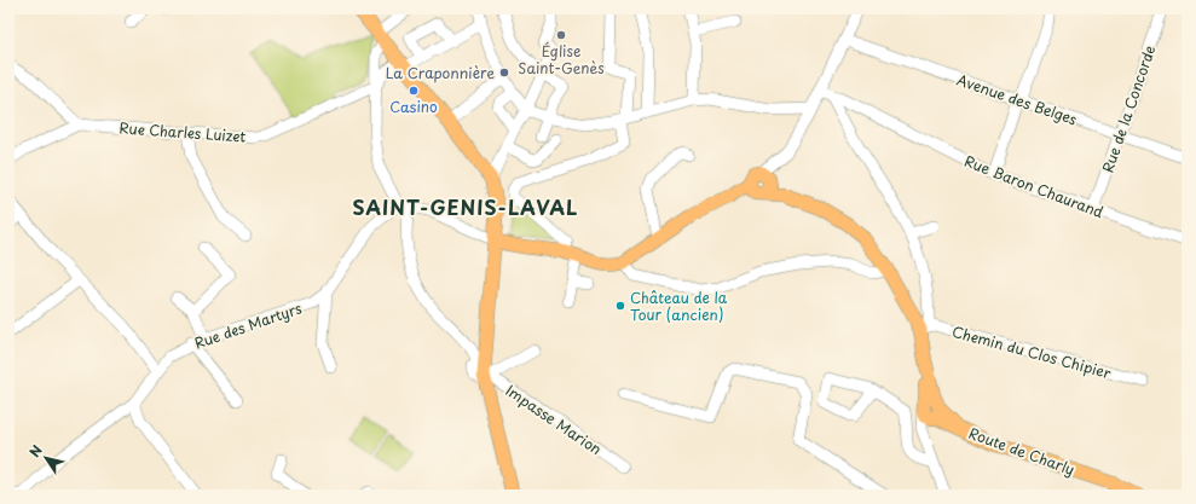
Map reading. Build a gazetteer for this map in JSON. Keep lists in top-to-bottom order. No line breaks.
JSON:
{"streets":{"main road":["Route de Charly"],"street":["Avenue des Belges","Rue de la Concorde","Rue Charles Luizet","Rue Baron Chaurand","Rue des Martyrs","Chemin du Clos Chipier","Impasse Marion"]},"crossings":[["Avenue des Belges","Rue de la Concorde"],["Rue de la Concorde","Rue Baron Chaurand"],["Chemin du Clos Chipier","Route de Charly"]],"districts":["SAINT-GENIS-LAVAL"],"places":["Église Saint-Genès","La Craponnière","Casino","Château de la Tour (ancien)"],"north":"top left"}
